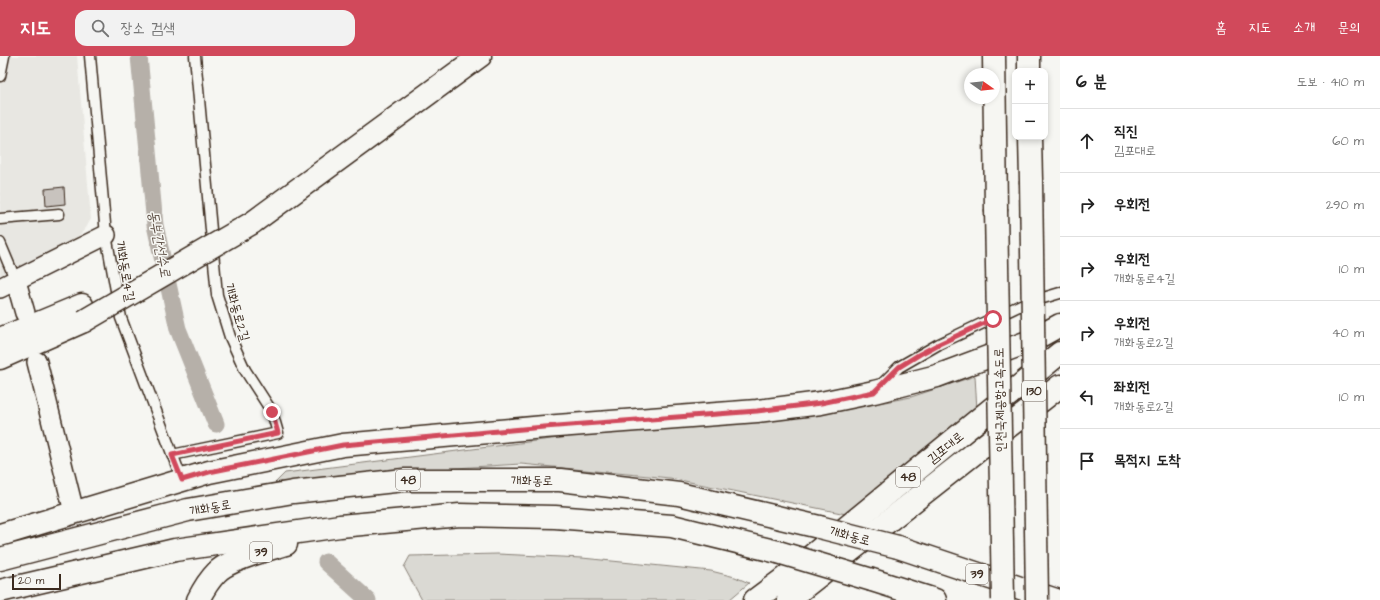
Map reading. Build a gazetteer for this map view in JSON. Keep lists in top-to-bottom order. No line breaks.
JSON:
{"streets":{"main road":["130","인천국제공항고속도로","김포대로","48","개화동로","39"],"lane":["개화동로4길","개화동로2길"]},"crossings":[["개화동로4길","개화동로2길"]],"water":["동부간선수로"],"scale_bar":"20 m","north":"right","page":{"header":"지도","search":"장소 검색","nav":["홈","지도","소개","문의"],"heading":["6 분","도보 · 410 m"],"map_buttons":["+","−"],"list":[["직진","김포대로","60 m"],["우회전","290 m"],["우회전","개화동로4길","10 m"],["우회전","개화동로2길","40 m"],["좌회전","개화동로2길","10 m"],"목적지 도착"],"scale":"20 m"}}
